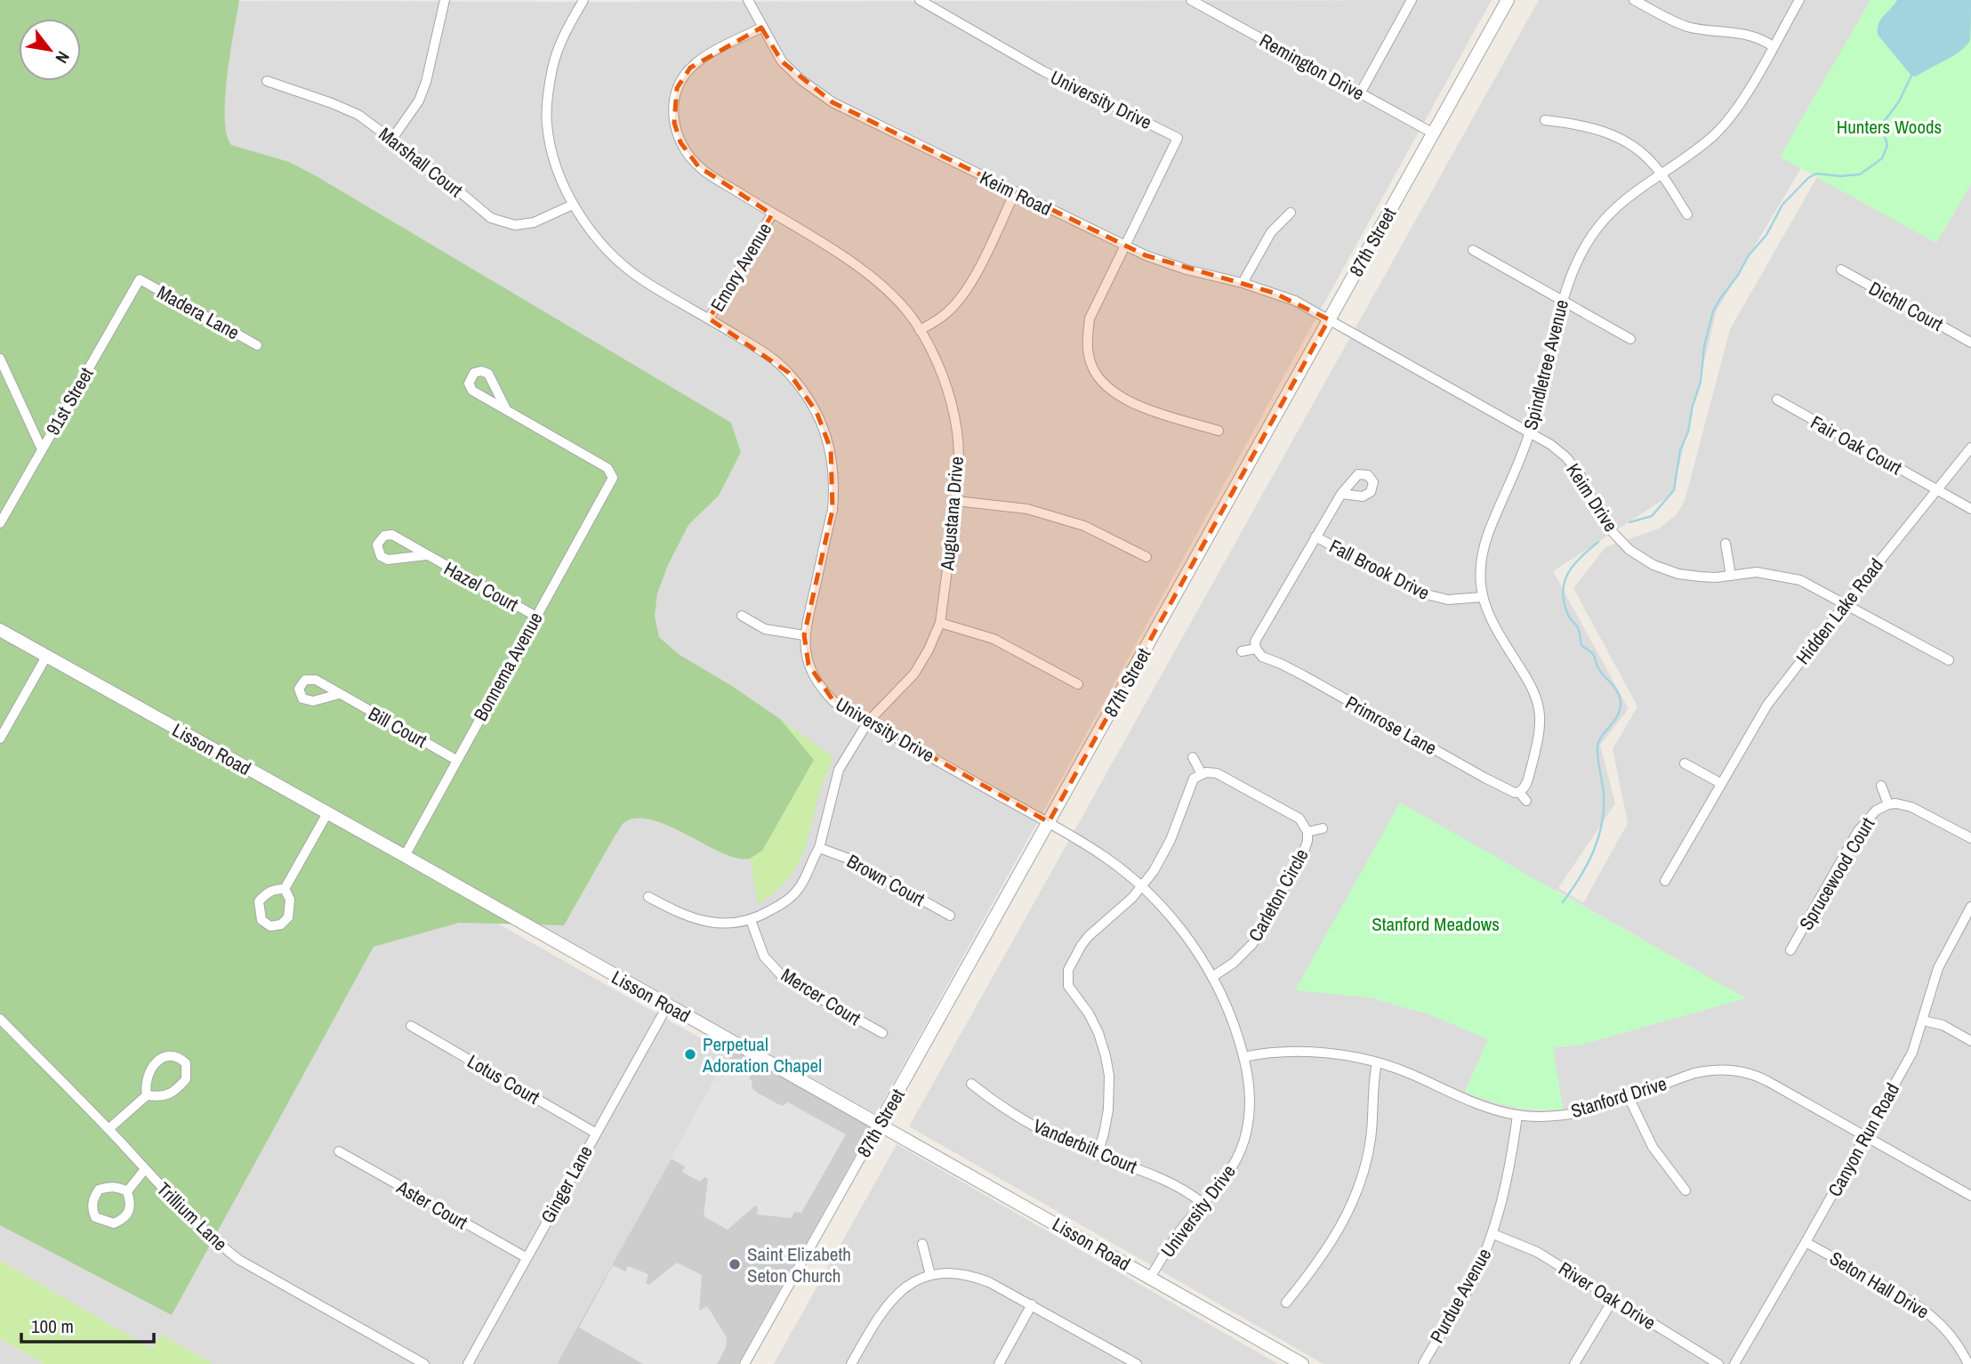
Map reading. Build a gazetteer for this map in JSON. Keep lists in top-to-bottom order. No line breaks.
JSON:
{"streets":{"street":["Remington Drive","University Drive","Marshall Court","Keim Road","87th Street","Emory Avenue","Dichtl Court","Madera Lane","Spindletree Avenue","91st Street","Fair Oak Court","Keim Drive","Augustana Drive","Fall Brook Drive","Hazel Court","Hidden Lake Road","Bonnema Avenue","Primrose Lane","Bill Court","Lisson Road","Sprucewood Court","Brown Court","Carleton Circle","Mercer Court","Lotus Court","Stanford Drive","Canyon Run Road","Vanderbilt Court","Ginger Lane","Aster Court","Trillium Lane","Seton Hall Drive","Purdue Avenue","River Oak Drive"]},"crossings":[["Remington Drive","87th Street"],["University Drive","Marshall Court"],["University Drive","Keim Road"],["University Drive","87th Street"],["University Drive","Emory Avenue"],["University Drive","Augustana Drive"],["University Drive","Lisson Road"],["University Drive","Carleton Circle"],["University Drive","Stanford Drive"],["University Drive","Vanderbilt Court"],["Keim Road","87th Street"],["Keim Road","Keim Drive"],["Keim Road","Augustana Drive"],["87th Street","Keim Drive"],["87th Street","Lisson Road"],["Emory Avenue","Augustana Drive"],["Madera Lane","91st Street"],["Spindletree Avenue","Keim Drive"],["Spindletree Avenue","Fall Brook Drive"],["Spindletree Avenue","Primrose Lane"],["Fair Oak Court","Hidden Lake Road"],["Keim Drive","Hidden Lake Road"],["Augustana Drive","Brown Court"],["Augustana Drive","Mercer Court"],["Hazel Court","Bonnema Avenue"],["Bonnema Avenue","Bill Court"],["Bonnema Avenue","Lisson Road"],["Lisson Road","Ginger Lane"],["Lotus Court","Ginger Lane"],["Stanford Drive","Canyon Run Road"],["Stanford Drive","Purdue Avenue"],["Canyon Run Road","Seton Hall Drive"],["Ginger Lane","Aster Court"],["Purdue Avenue","River Oak Drive"]],"parks":["Hunters Woods","Stanford Meadows"],"places":["Perpetual Adoration Chapel","Saint Elizabeth Seton Church"],"scale_bar":"100 m","north":"bottom right"}
